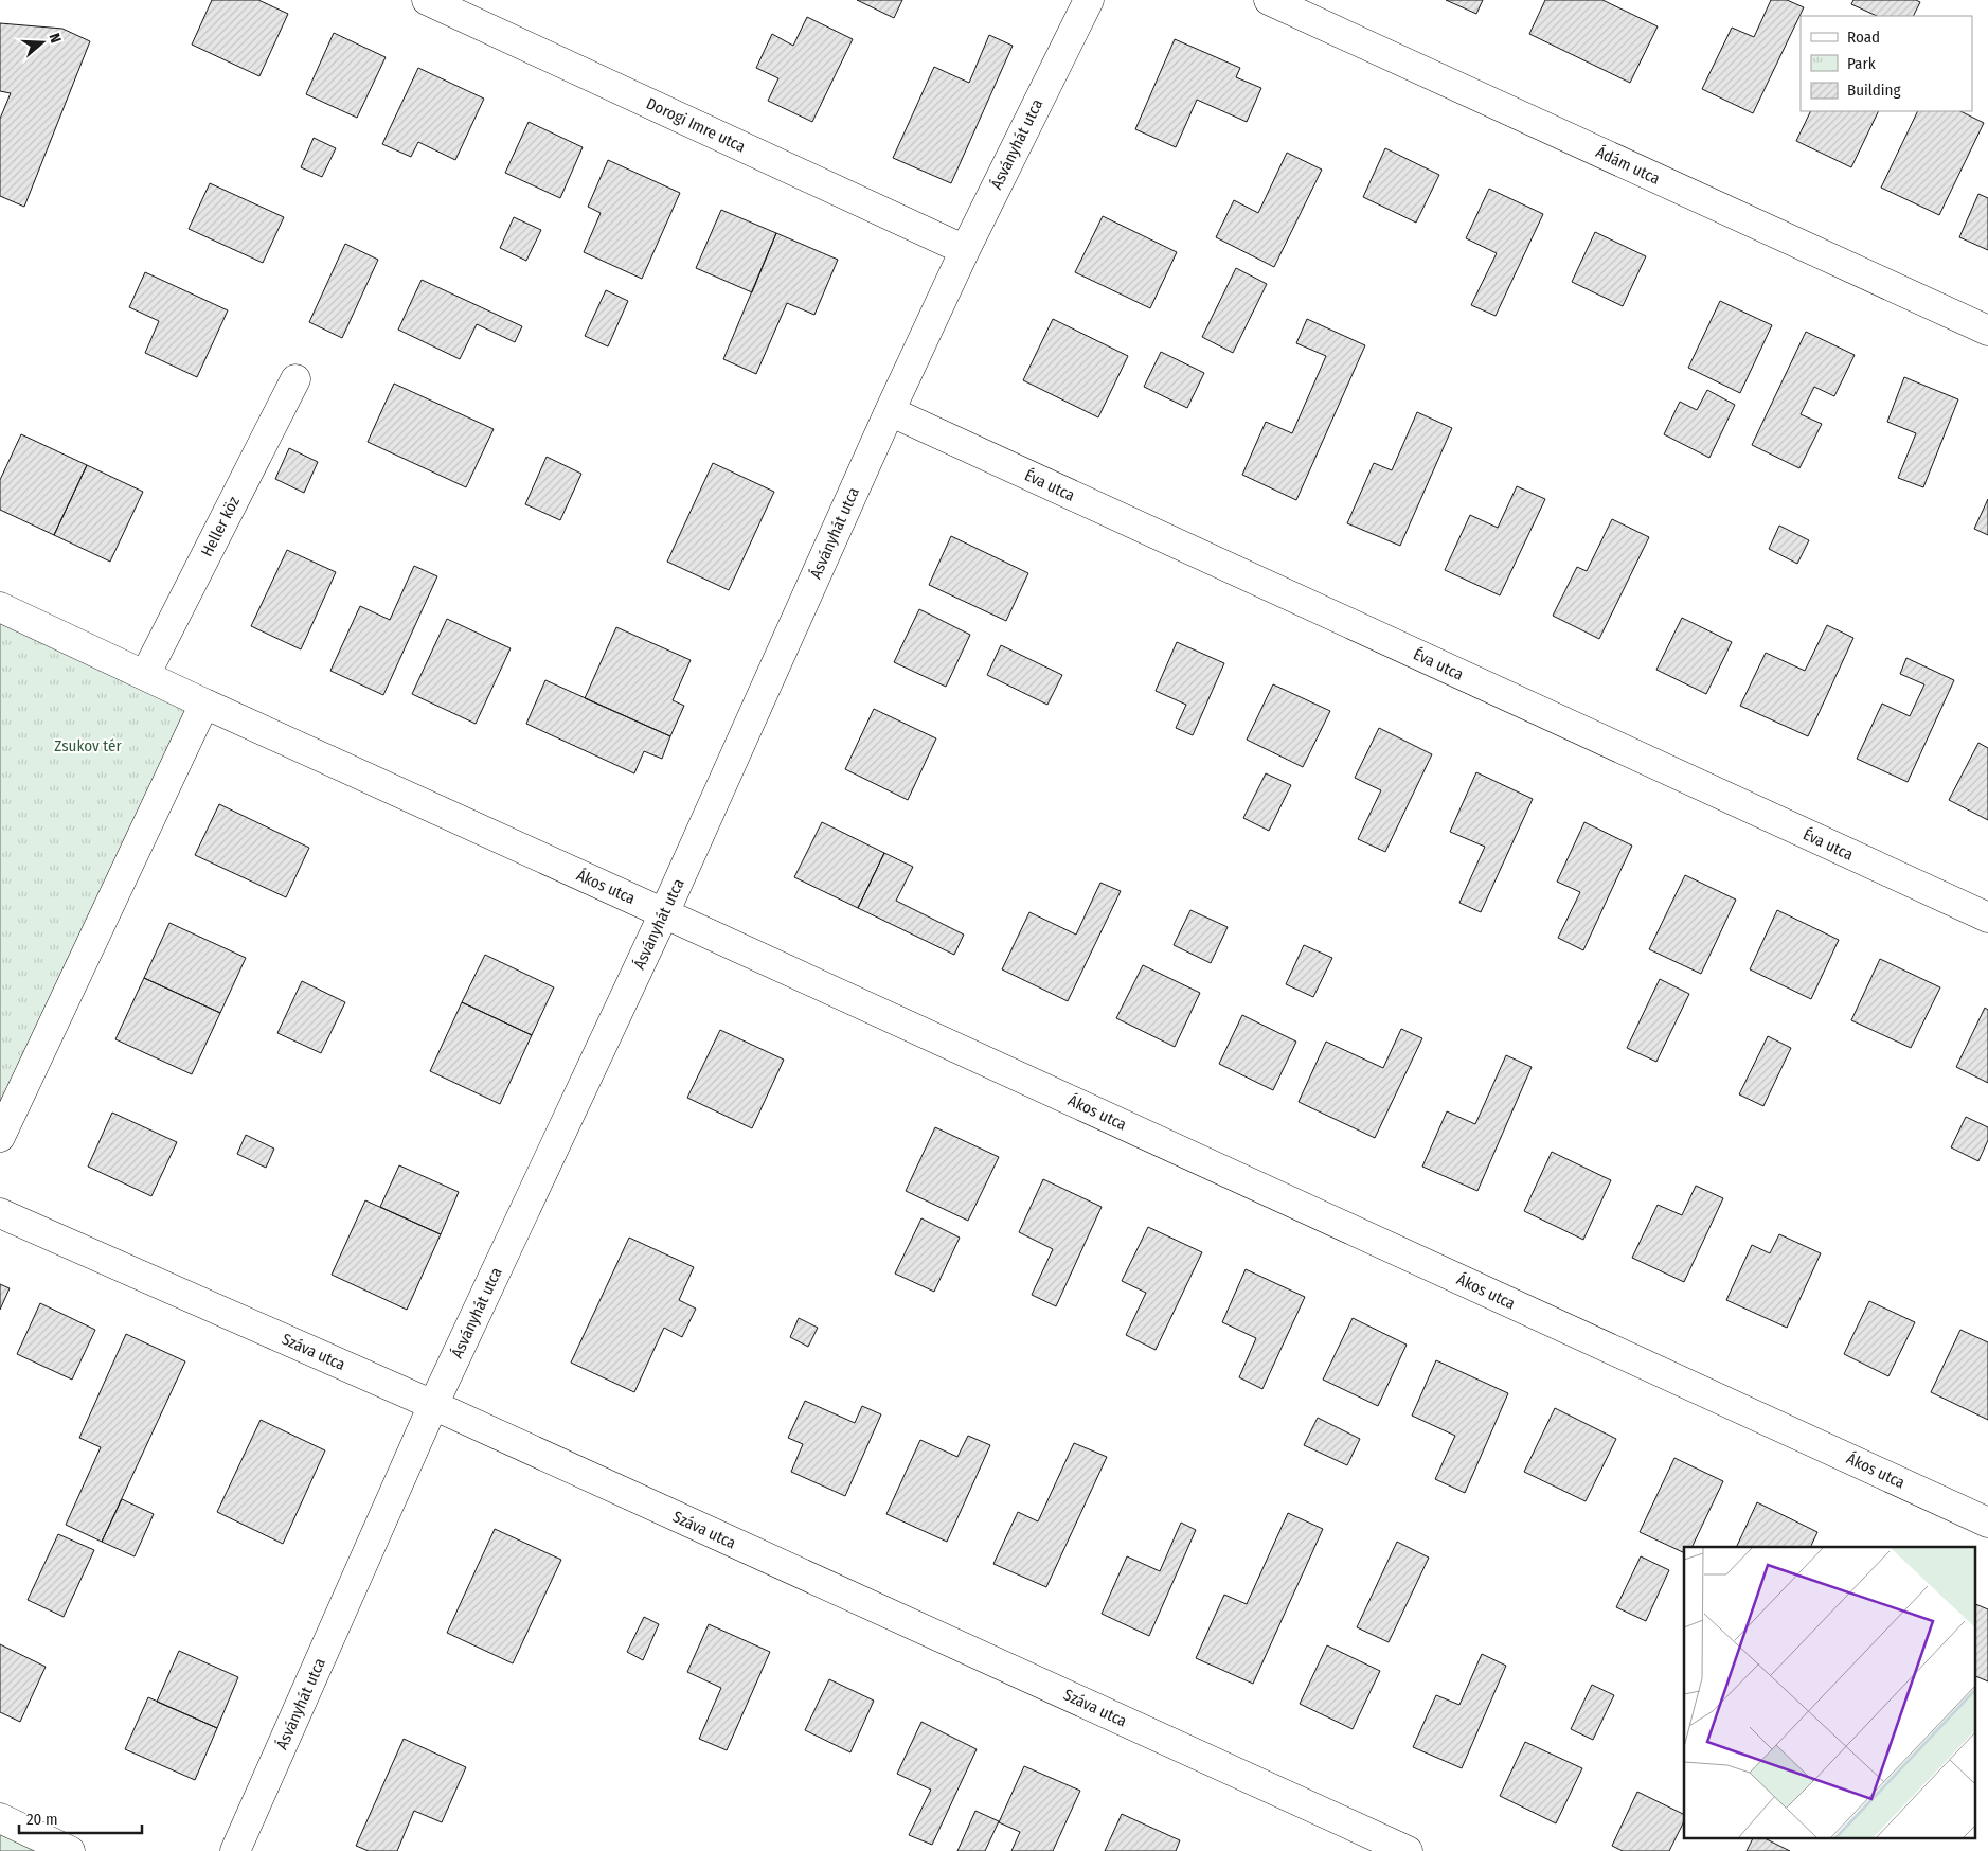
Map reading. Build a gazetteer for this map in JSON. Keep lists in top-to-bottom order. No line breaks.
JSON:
{"streets":{"street":["Dorogi Imre utca","Ásványhát utca","Ádám utca","Éva utca","Heller köz","Ákos utca","Száva utca"]},"crossings":[["Dorogi Imre utca","Ásványhát utca"],["Ásványhát utca","Éva utca"],["Ásványhát utca","Ákos utca"],["Ásványhát utca","Száva utca"]],"parks":["Zsukov tér"],"legend":["Road","Park","Building"],"scale_bar":"20 m","north":"right"}
